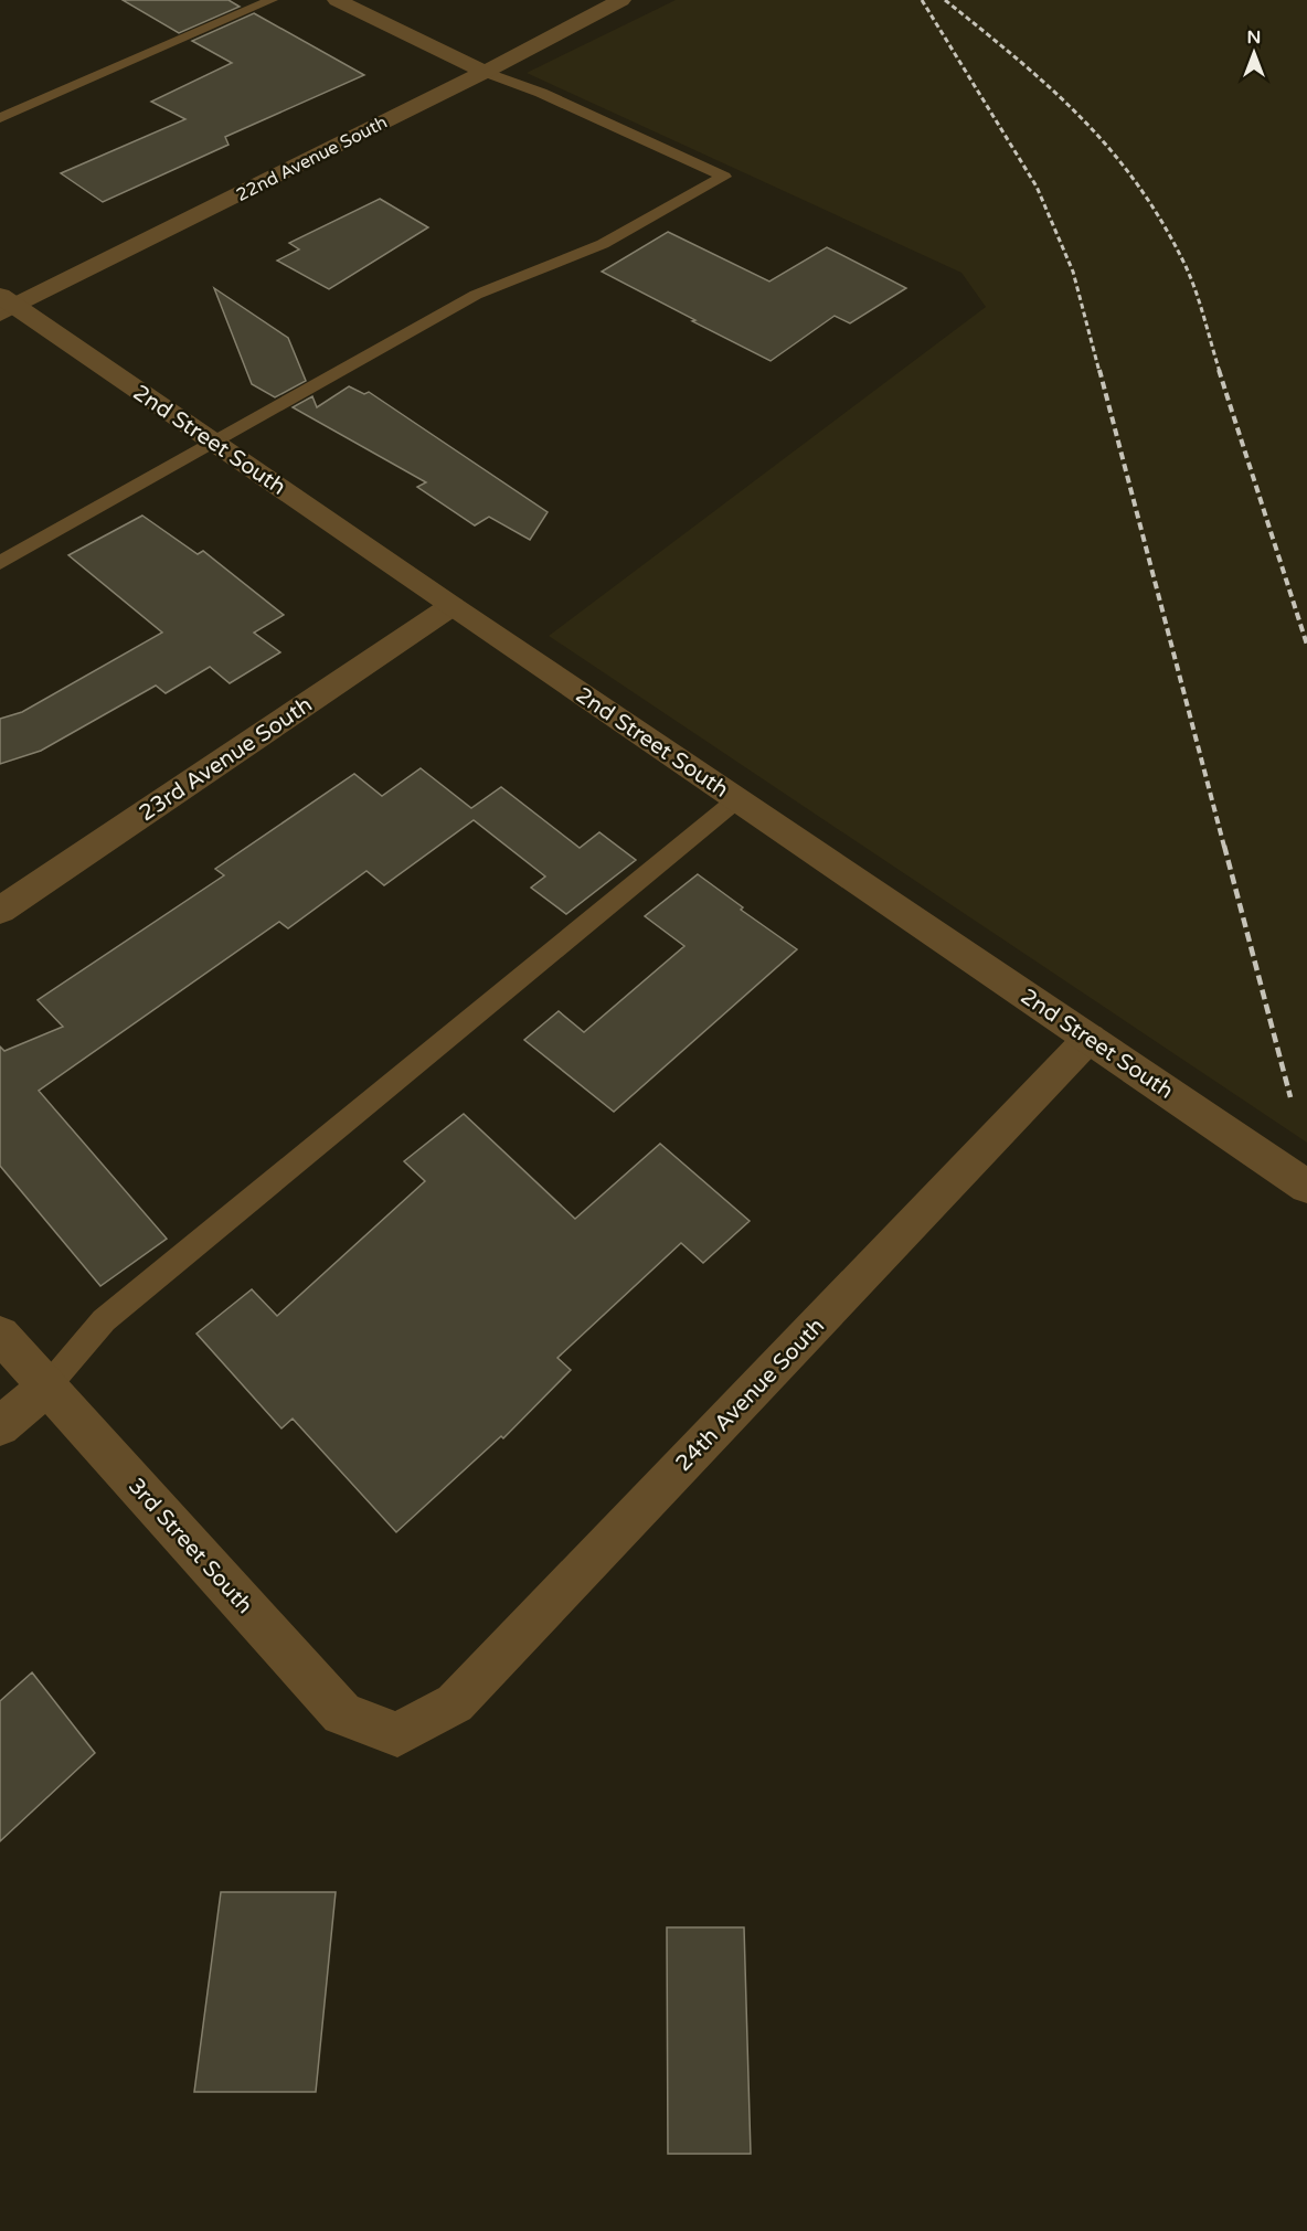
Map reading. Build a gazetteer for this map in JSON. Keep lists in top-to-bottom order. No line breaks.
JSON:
{"streets":{"street":["22nd Avenue South","2nd Street South","23rd Avenue South","24th Avenue South","3rd Street South"]},"crossings":[["22nd Avenue South","2nd Street South"],["2nd Street South","23rd Avenue South"],["2nd Street South","24th Avenue South"],["24th Avenue South","3rd Street South"]],"north":"top"}
